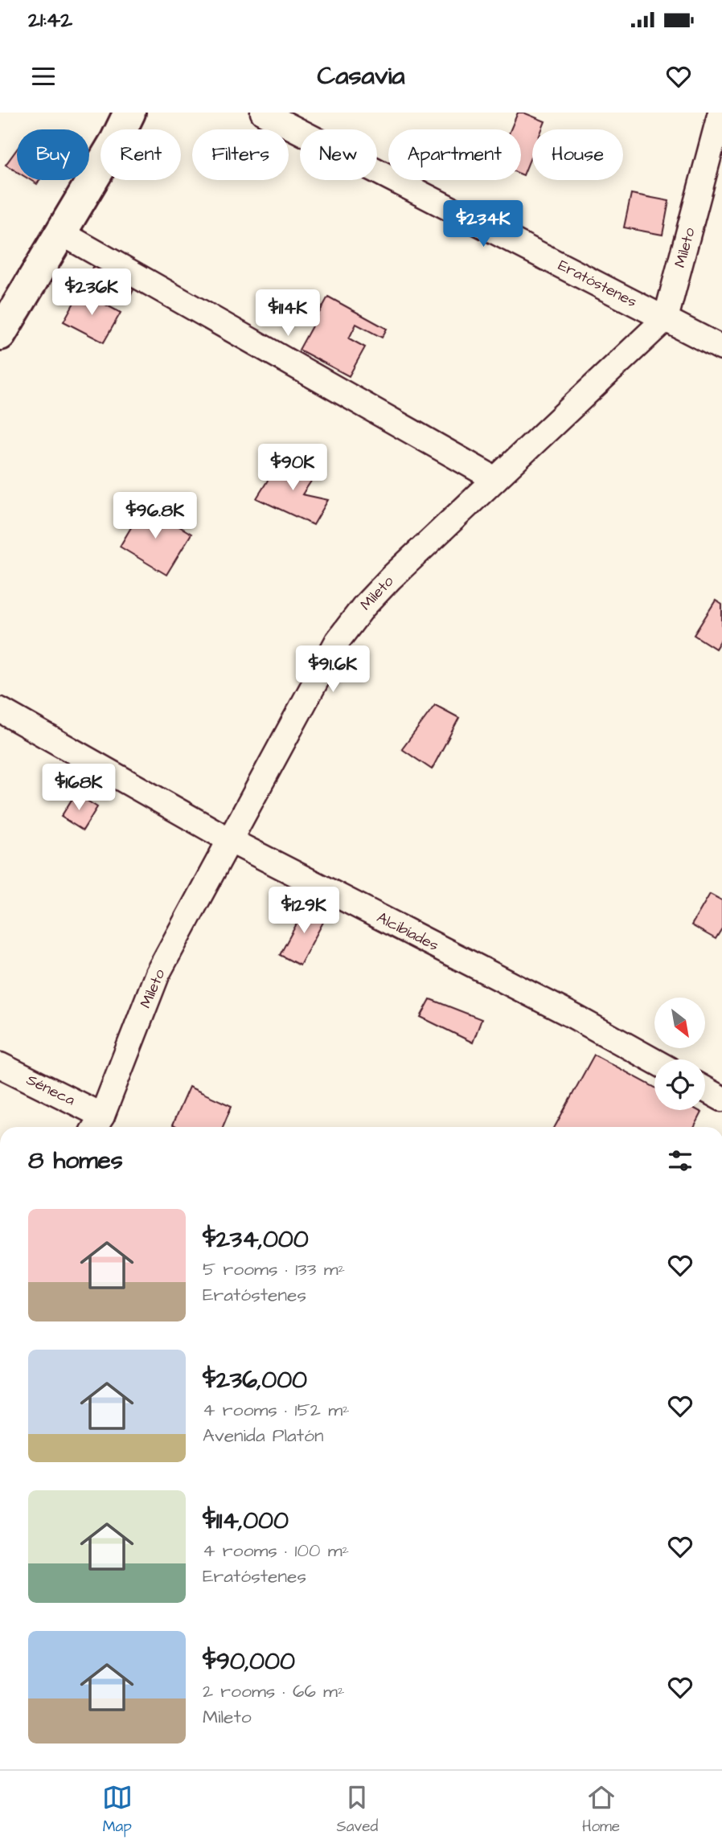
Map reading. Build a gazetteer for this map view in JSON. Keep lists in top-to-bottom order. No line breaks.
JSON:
{"streets":{"street":["Mileto","Eratóstenes","Alcibíades","Séneca"]},"crossings":[["Mileto","Eratóstenes"],["Mileto","Alcibíades"],["Mileto","Séneca"]],"north":"bottom right","page":{"status":"21:42","header":"Casavia","chip":["Buy","Rent","Filters","New","Apartment","House"],"price":["$234K","$236K","$114K","$90K","$96.8K","$91.6K","$168K","$129K"],"heading":"8 homes","list":[{"name":"$234,000","note":"5 rooms · 133 m² · Eratóstenes"},{"name":"$236,000","note":"4 rooms · 152 m² · Avenida Platón"},{"name":"$114,000","note":"4 rooms · 100 m² · Eratóstenes"},{"name":"$90,000","note":"2 rooms · 66 m² · Mileto"}],"tabs":["Map","Saved","Home"]}}
